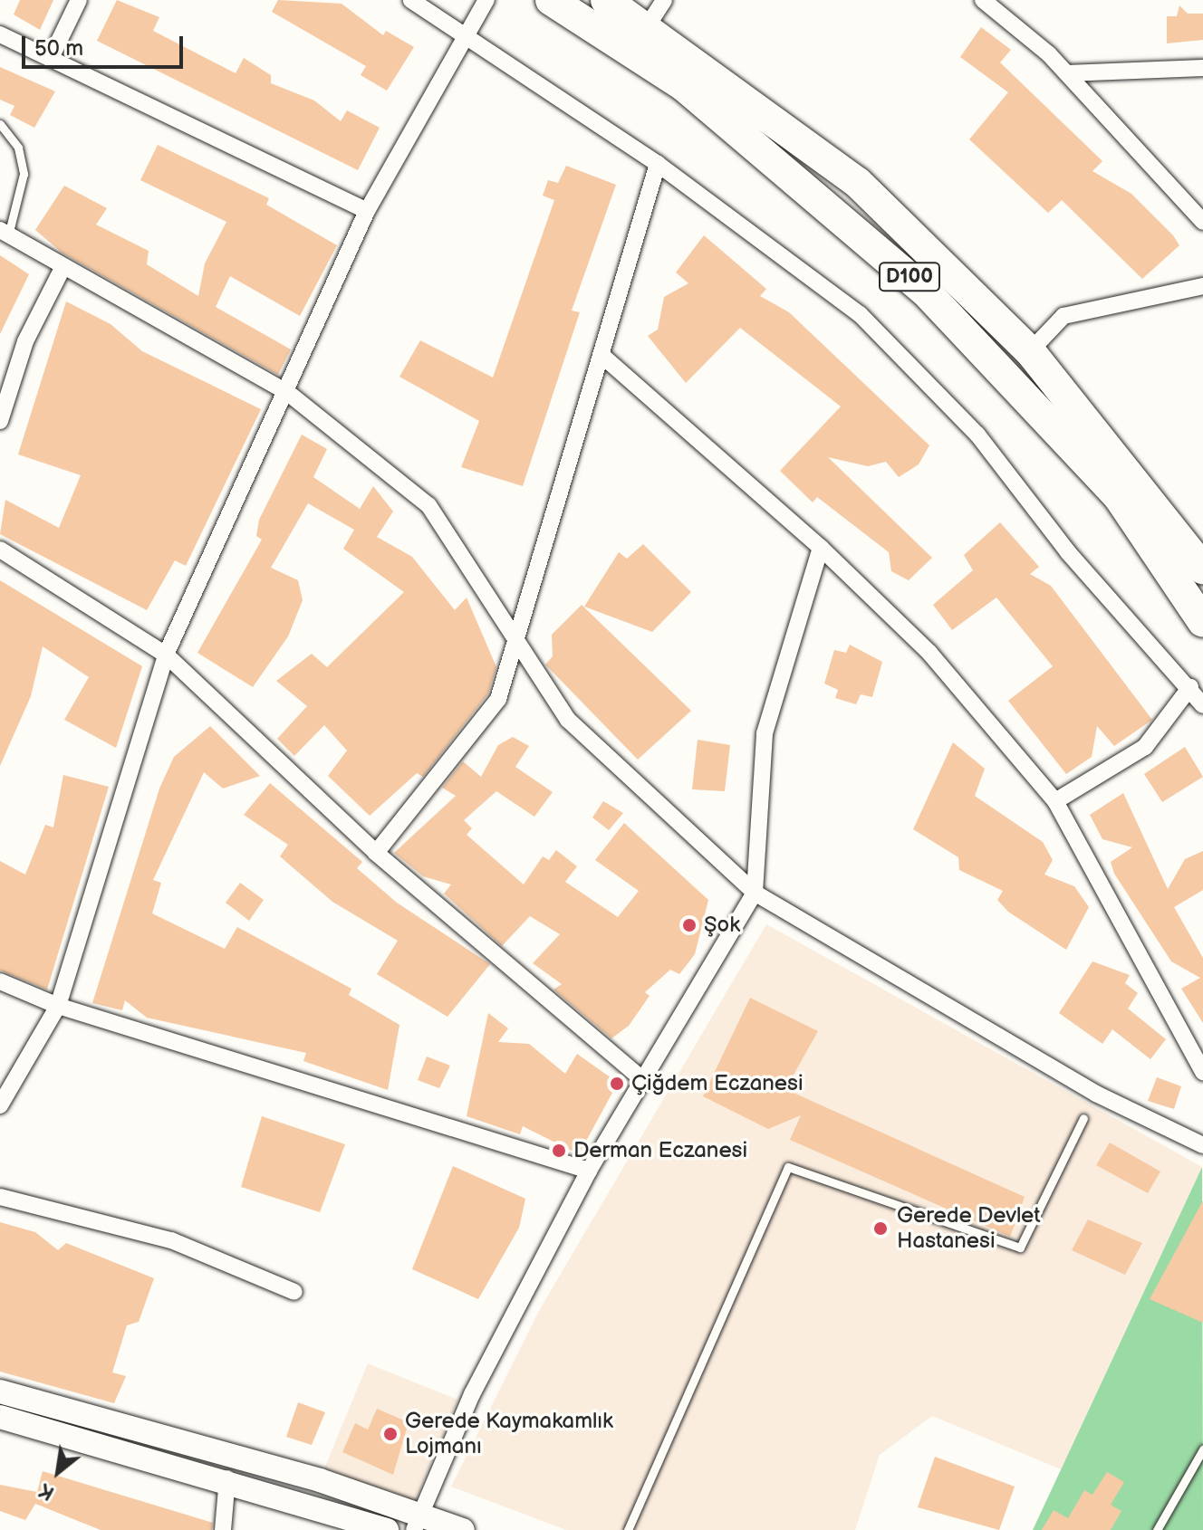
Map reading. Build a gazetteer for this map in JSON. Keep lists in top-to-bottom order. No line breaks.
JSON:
{"streets":{"highway":["D100"]},"places":["Şok","Çiğdem Eczanesi","Derman Eczanesi","Gerede Devlet Hastanesi","Gerede Kaymakamlık Lojmanı"],"scale_bar":"50 m","north":"bottom left"}
